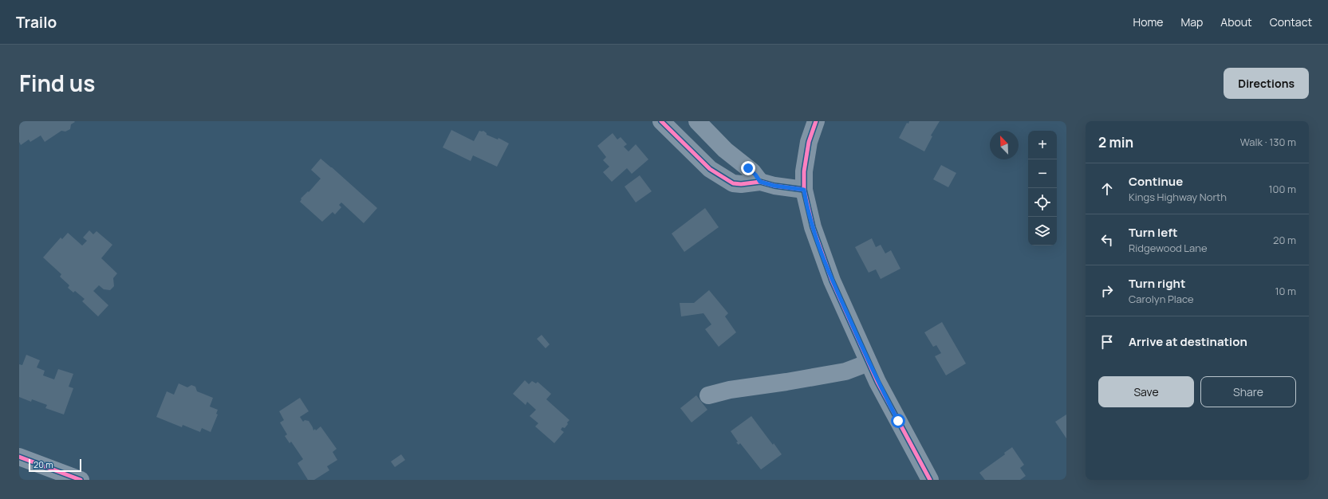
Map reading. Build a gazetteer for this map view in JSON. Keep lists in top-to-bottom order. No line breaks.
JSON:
{"scale_bar":"20 m","north":"top left","page":{"header":"Trailo","nav":["Home","Map","About","Contact"],"title":"Find us","buttons":["Directions",["Save","Share"]],"heading":["2 min","Walk · 130 m"],"map_buttons":["+","−"],"list":[["Continue","Kings Highway North","100 m"],["Turn left","Ridgewood Lane","20 m"],["Turn right","Carolyn Place","10 m"],"Arrive at destination"],"scale":"20 m"}}
